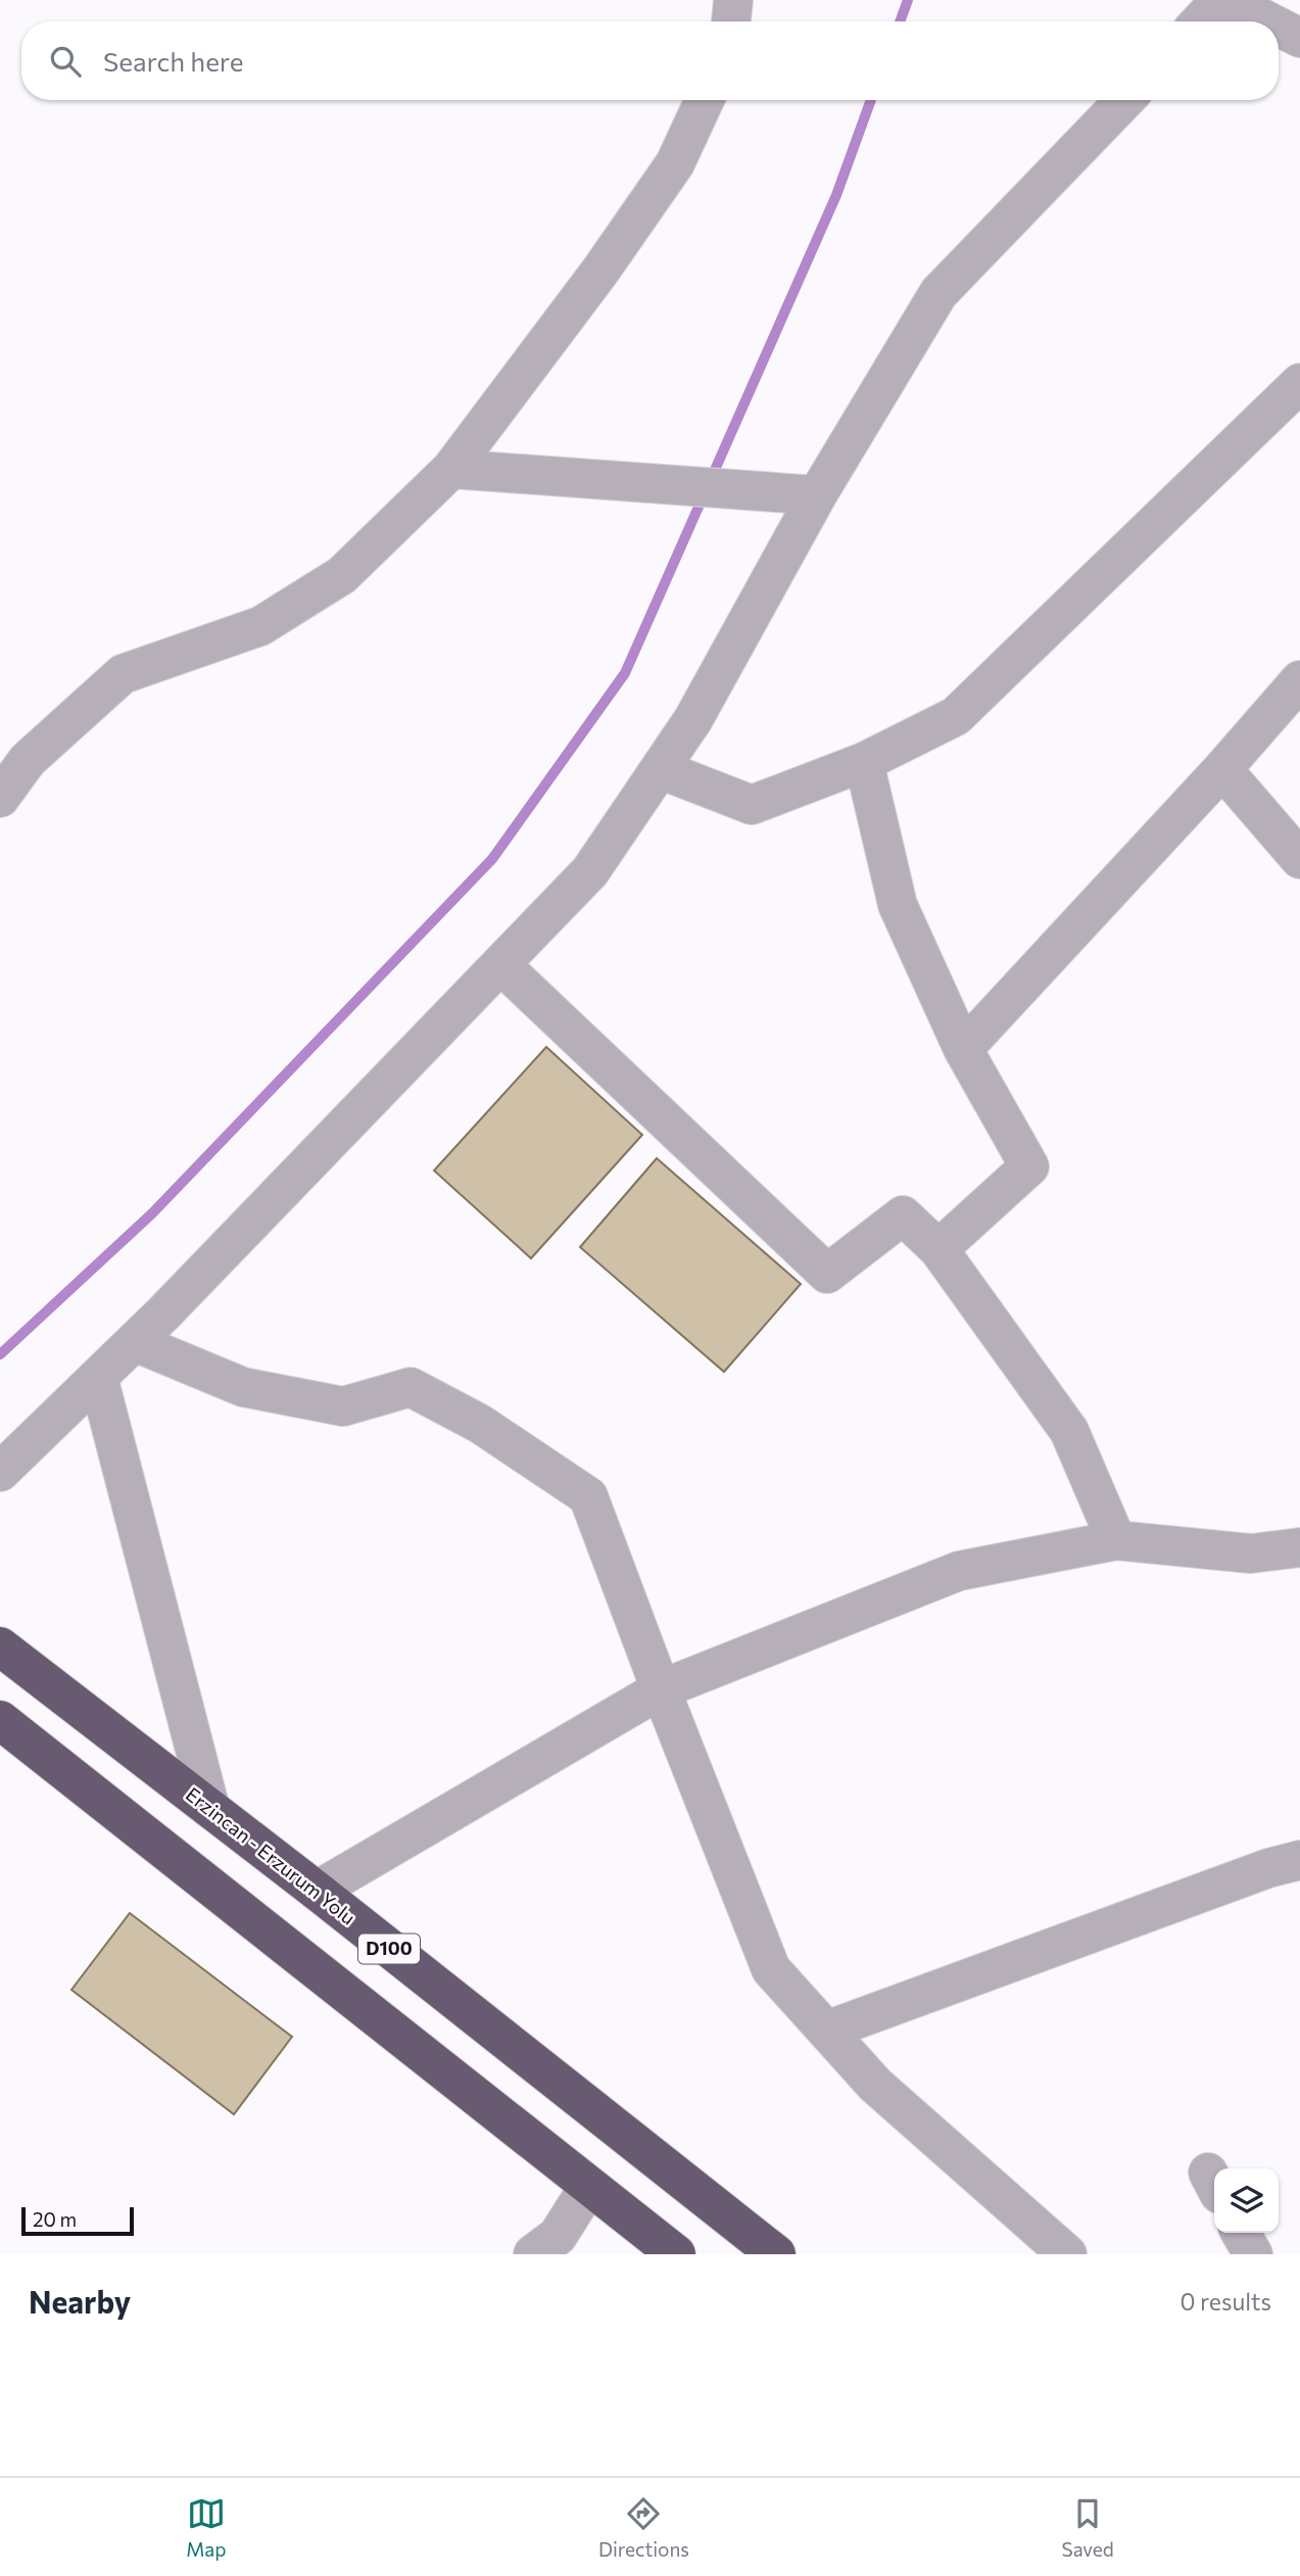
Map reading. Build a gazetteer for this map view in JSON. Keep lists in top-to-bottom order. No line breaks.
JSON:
{"streets":{"highway":["Erzincan - Erzurum Yolu","D100"]},"scale_bar":"20 m","page":{"search":"Search here","scale":"20 m","heading":["Nearby","0 results"],"nav":["Map","Directions","Saved"]}}
